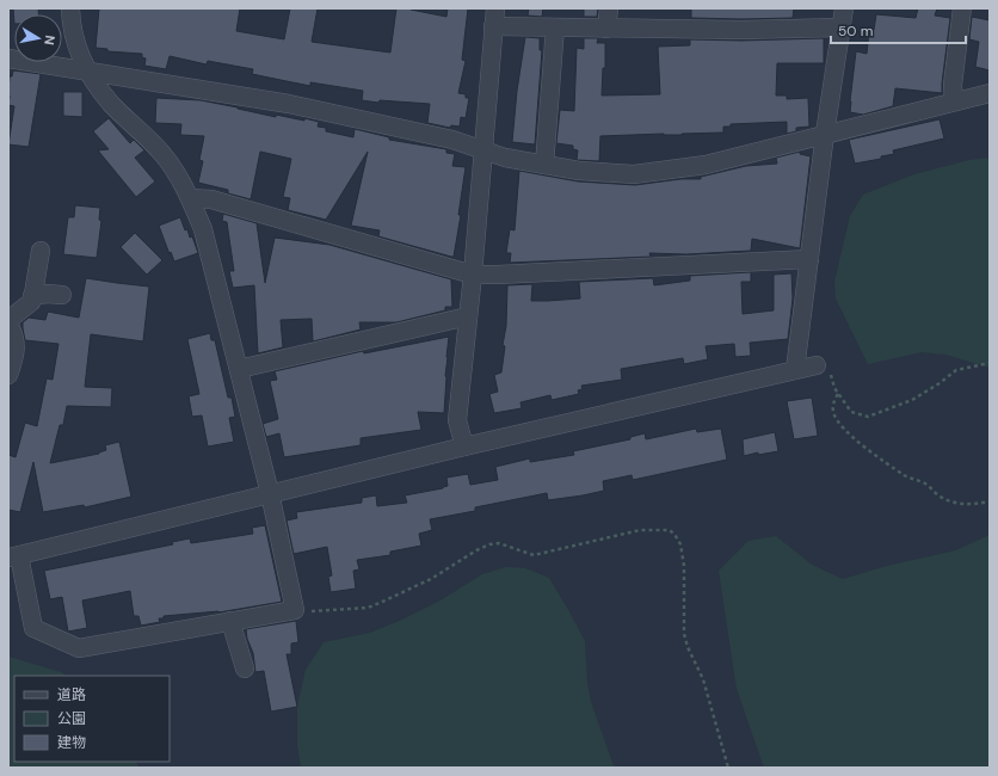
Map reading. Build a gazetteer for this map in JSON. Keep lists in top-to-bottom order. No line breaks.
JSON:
{"legend":["道路","公園","建物"],"scale_bar":"50 m","north":"right"}
